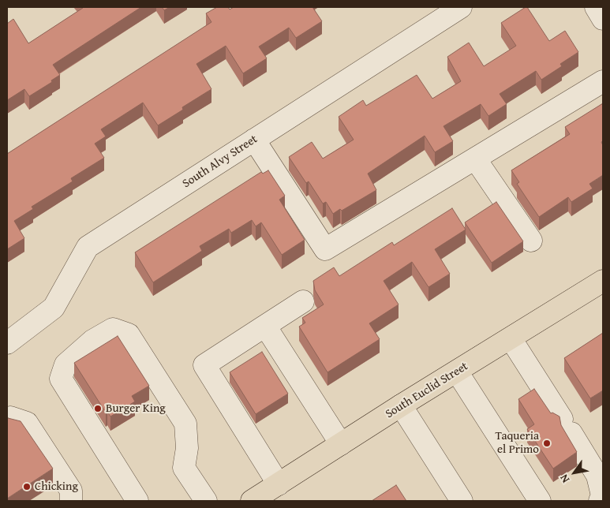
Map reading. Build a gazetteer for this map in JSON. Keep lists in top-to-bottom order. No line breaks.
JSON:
{"streets":{"main road":["South Euclid Street"],"street":["South Alvy Street"]},"places":["Burger King","Taqueria el Primo","Chicking"],"north":"bottom left"}
